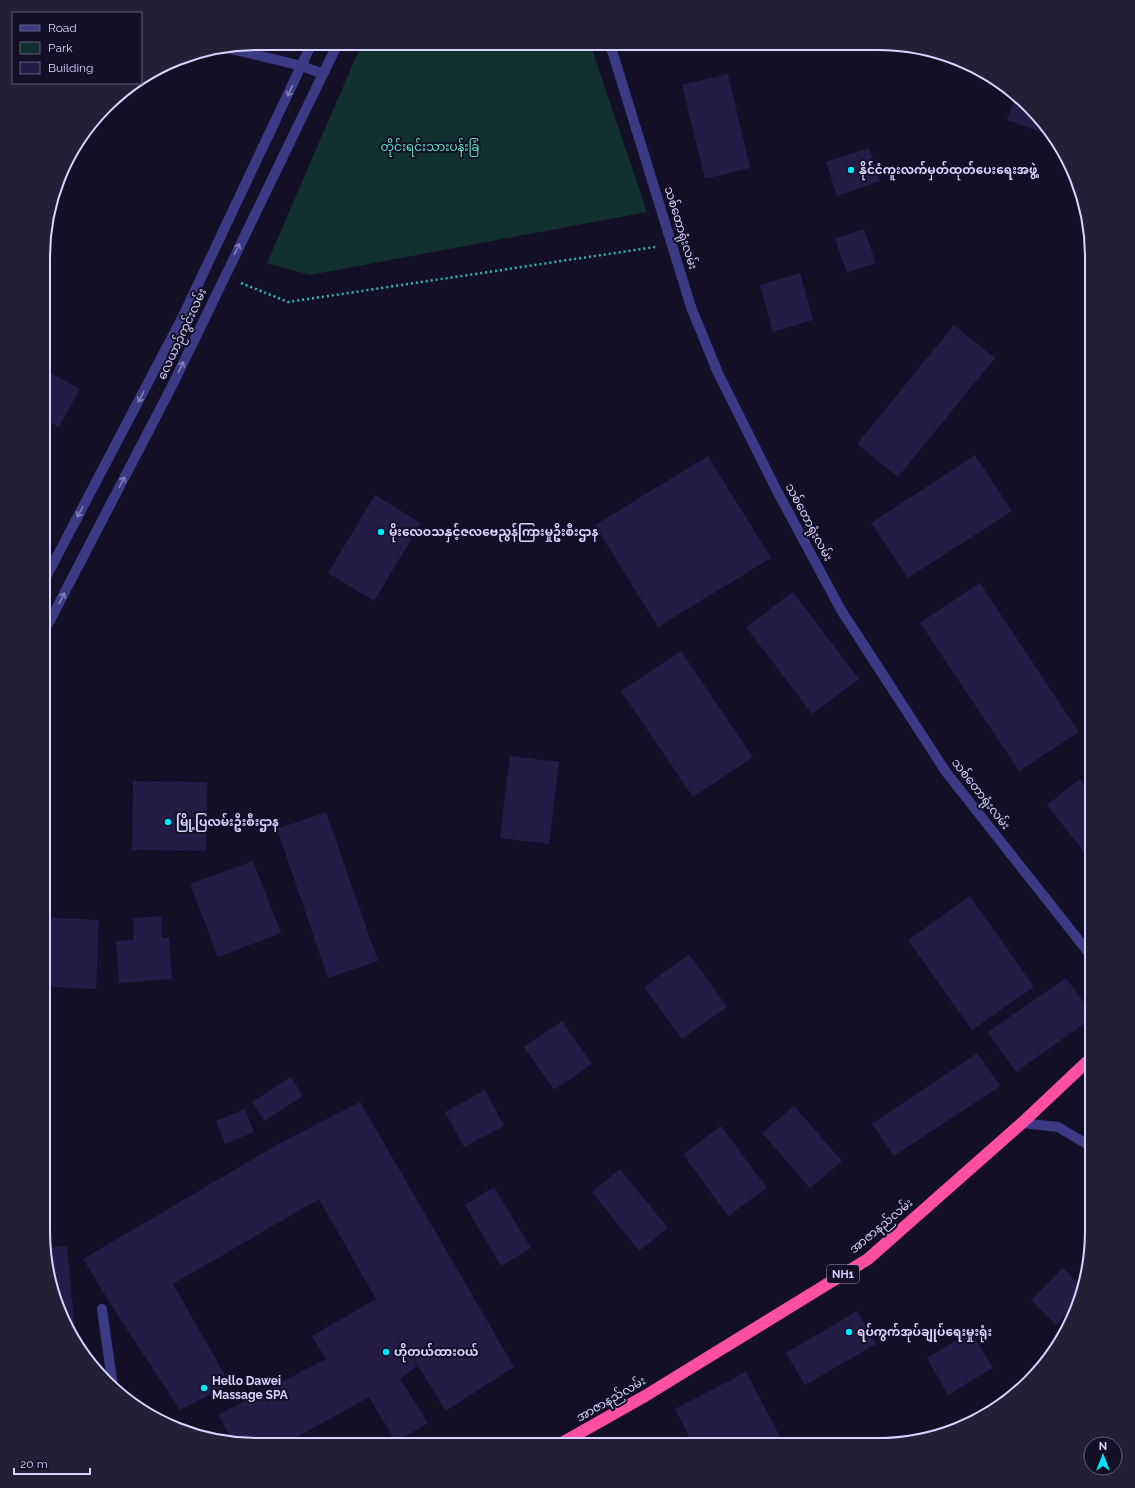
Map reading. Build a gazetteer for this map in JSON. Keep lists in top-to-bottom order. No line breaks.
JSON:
{"streets":{"highway":["အာဇာနည်လမ်း","NH1"],"street":["သစ်တောရုံးလမ်း","လေယာဉ်ကွင်းလမ်း"]},"parks":["တိုင်းရင်းသားပန်းခြံ"],"places":["နိုင်ငံကူးလက်မှတ်ထုတ်ပေးရေးအဖွဲ့","မိုးလေဝသနှင့်ဇလဗေညွန်ကြားမှုဦးစီးဌာန","မြို့ပြလမ်းဦးစီးဌာန","ရပ်ကွက်အုပ်ချုပ်ရေးမှုးရုံး","ဟိုတယ်ထားဝယ်","Hello Dawei Massage SPA"],"legend":["Road","Park","Building"],"scale_bar":"20 m","north":"top"}
